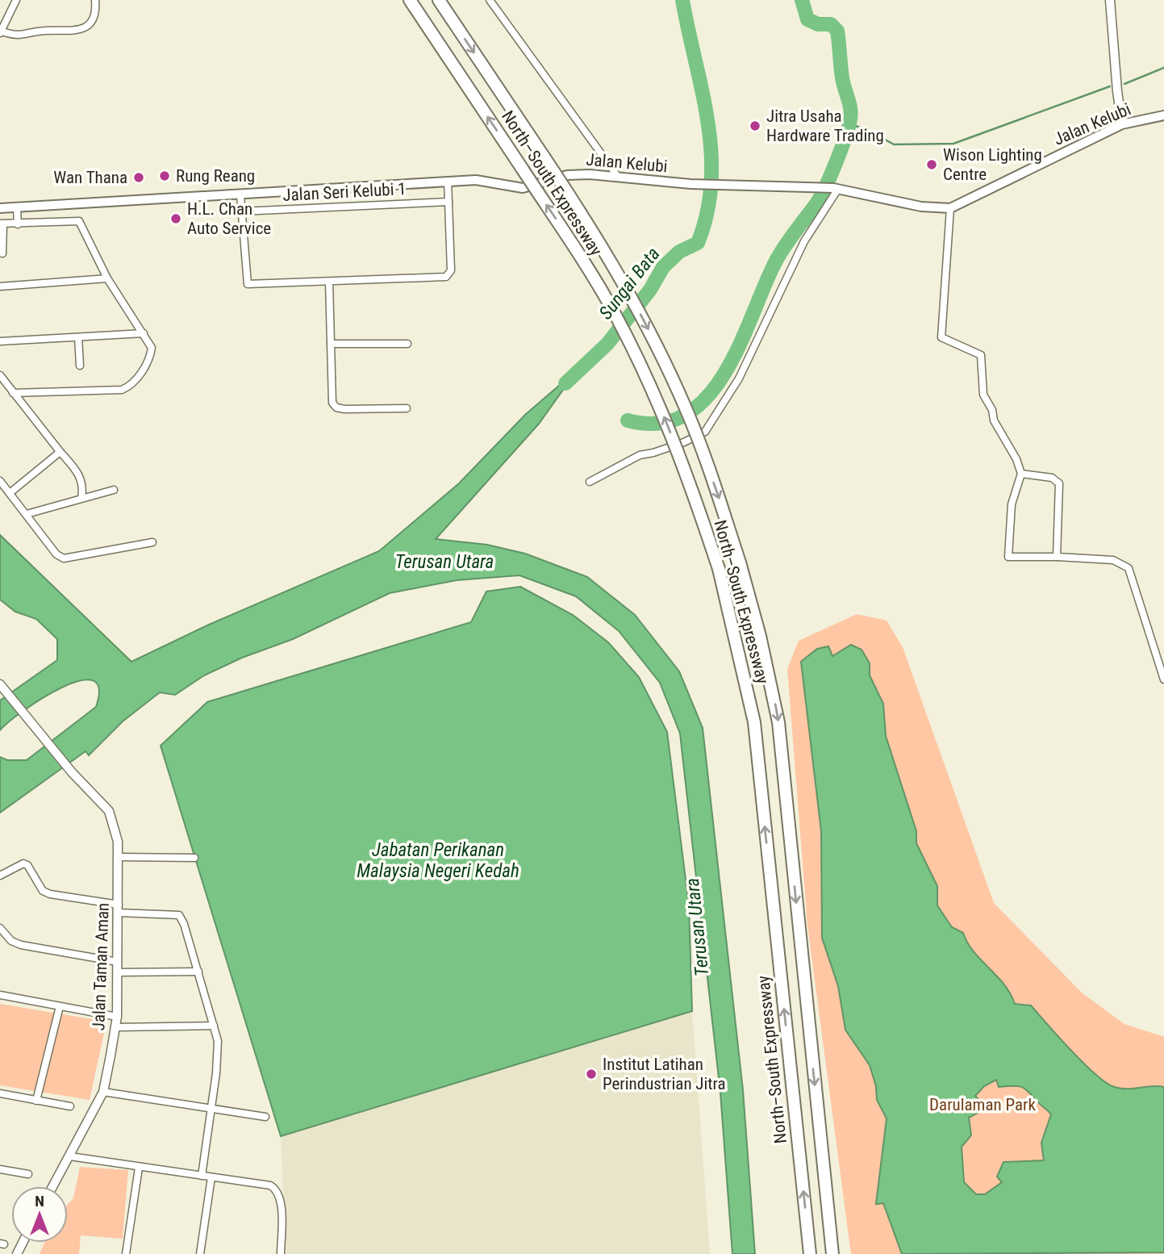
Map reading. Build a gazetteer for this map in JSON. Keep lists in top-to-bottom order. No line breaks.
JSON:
{"streets":{"highway":["North–South Expressway"],"main road":["Jalan Kelubi"],"street":["Jalan Seri Kelubi 1","Jalan Taman Aman"]},"water":["Sungai Bata","Terusan Utara","Jabatan Perikanan Malaysia Negeri Kedah"],"parks":["Darulaman Park"],"places":["Jitra Usaha Hardware Trading","Wison Lighting Centre","Rung Reang","Wan Thana","H.L. Chan Auto Service","Institut Latihan Perindustrian Jitra"],"north":"top"}
